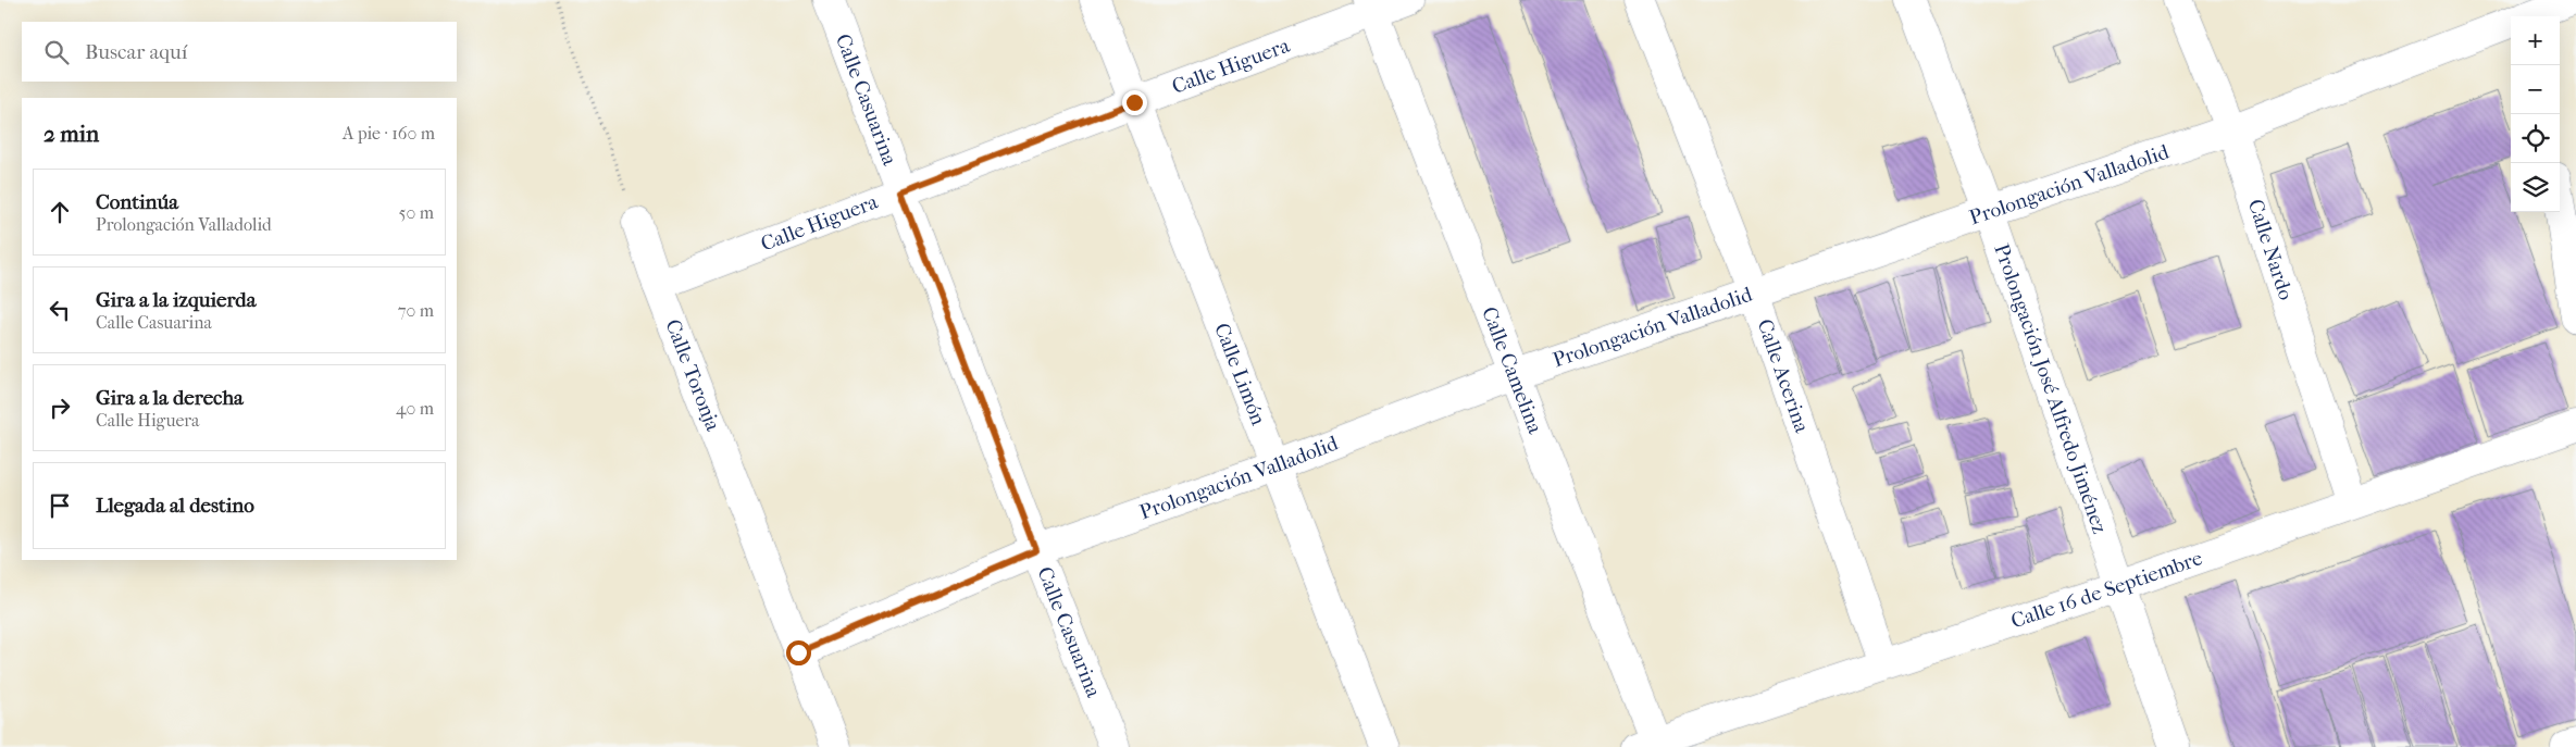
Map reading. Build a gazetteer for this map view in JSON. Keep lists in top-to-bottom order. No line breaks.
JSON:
{"streets":{"street":["Calle Higuera","Calle Casuarina","Prolongación Valladolid","Calle Nardo","Calle Camelina","Calle Limón","Calle Toronja","Calle Acerina","Prolongación José Alfredo Jiménez","Calle 16 de Septiembre"]},"crossings":[["Calle Higuera","Calle Casuarina"],["Calle Higuera","Calle Camelina"],["Calle Higuera","Calle Limón"],["Calle Higuera","Calle Toronja"],["Calle Casuarina","Prolongación Valladolid"],["Prolongación Valladolid","Calle Nardo"],["Prolongación Valladolid","Calle Camelina"],["Prolongación Valladolid","Calle Limón"],["Prolongación Valladolid","Calle Toronja"],["Prolongación Valladolid","Calle Acerina"],["Prolongación Valladolid","Prolongación José Alfredo Jiménez"],["Calle Nardo","Calle 16 de Septiembre"],["Calle Camelina","Calle 16 de Septiembre"],["Calle Acerina","Calle 16 de Septiembre"],["Prolongación José Alfredo Jiménez","Calle 16 de Septiembre"]],"page":{"map_buttons":["+","−"],"search":"Buscar aquí","heading":["2 min","A pie · 160 m"],"list":[["Continúa","Prolongación Valladolid","50 m"],["Gira a la izquierda","Calle Casuarina","70 m"],["Gira a la derecha","Calle Higuera","40 m"],"Llegada al destino"]}}
